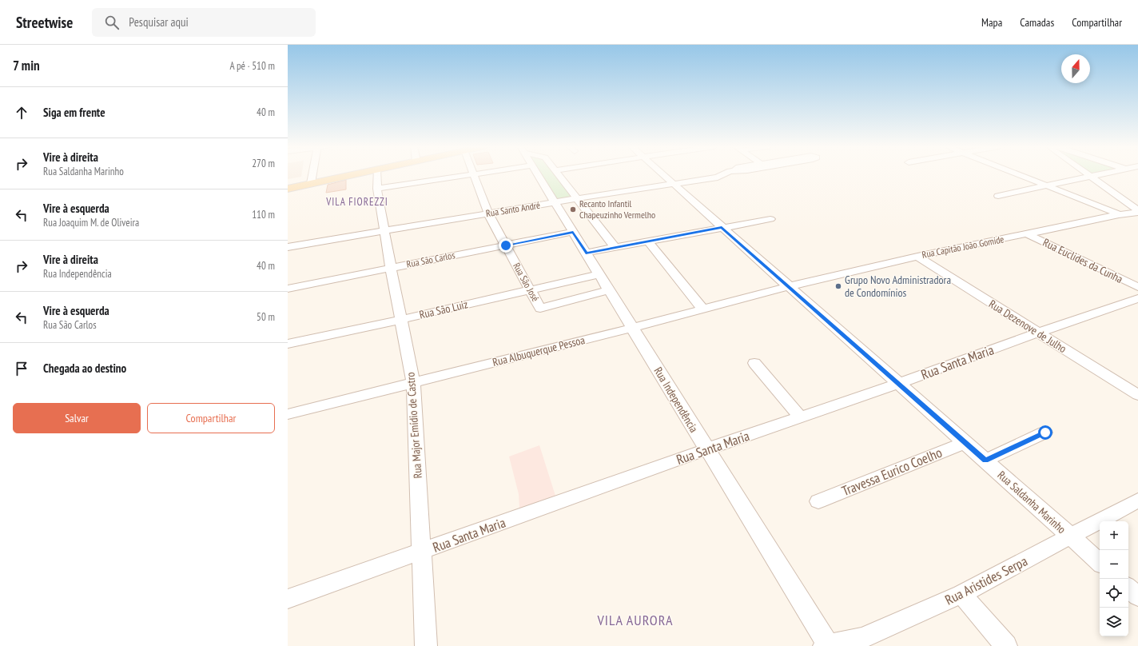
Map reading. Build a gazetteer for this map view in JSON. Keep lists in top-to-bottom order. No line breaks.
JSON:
{"streets":{"street":["Rua Santo André","Rua Capitão João Gomide","Rua São Carlos","Rua Euclides da Cunha","Rua São José","Rua São Luiz","Rua Dezenove de Julho","Rua Albuquerque Pessoa","Rua Santa Maria","Rua Independência","Rua Major Emídio de Castro","Travessa Eurico Coelho","Rua Saldanha Marinho","Rua Aristides Serpa"]},"crossings":[["Rua Santo André","Rua São José"],["Rua Santo André","Rua Independência"],["Rua Santo André","Rua Major Emídio de Castro"],["Rua Santo André","Rua Saldanha Marinho"],["Rua Capitão João Gomide","Rua Euclides da Cunha"],["Rua Capitão João Gomide","Rua Dezenove de Julho"],["Rua Capitão João Gomide","Rua Albuquerque Pessoa"],["Rua Capitão João Gomide","Rua Saldanha Marinho"],["Rua São Carlos","Rua São José"],["Rua São Carlos","Rua Independência"],["Rua São Carlos","Rua Major Emídio de Castro"],["Rua São José","Rua São Luiz"],["Rua São José","Rua Independência"],["Rua São Luiz","Rua Independência"],["Rua São Luiz","Rua Major Emídio de Castro"],["Rua Dezenove de Julho","Rua Santa Maria"],["Rua Albuquerque Pessoa","Rua Independência"],["Rua Albuquerque Pessoa","Rua Major Emídio de Castro"],["Rua Albuquerque Pessoa","Rua Saldanha Marinho"],["Rua Santa Maria","Rua Independência"],["Rua Santa Maria","Rua Major Emídio de Castro"],["Rua Santa Maria","Rua Saldanha Marinho"],["Rua Independência","Rua Aristides Serpa"],["Travessa Eurico Coelho","Rua Saldanha Marinho"],["Rua Saldanha Marinho","Rua Aristides Serpa"]],"districts":["VILA FIOREZZI","VILA AURORA"],"places":["Recanto Infantil Chapeuzinho Vermelho","Grupo Novo Administradora de Condomínios"],"north":"top","page":{"header":"Streetwise","search":"Pesquisar aqui","nav":["Mapa","Camadas","Compartilhar"],"heading":["7 min","A pé · 510 m"],"list":[["Siga em frente","40 m"],["Vire à direita","Rua Saldanha Marinho","270 m"],["Vire à esquerda","Rua Joaquim M. de Oliveira","110 m"],["Vire à direita","Rua Independência","40 m"],["Vire à esquerda","Rua São Carlos","50 m"],"Chegada ao destino"],"buttons":["Salvar","Compartilhar"],"map_buttons":["+","−"]}}
